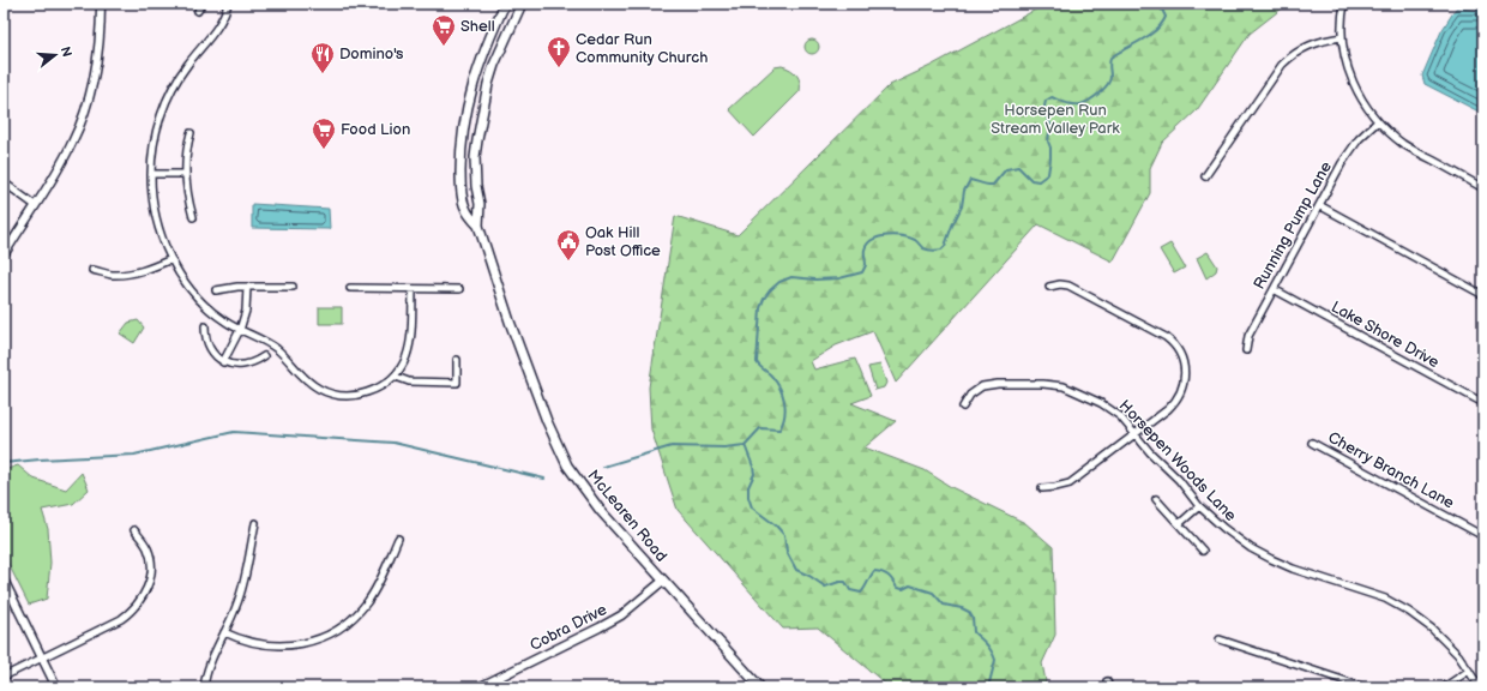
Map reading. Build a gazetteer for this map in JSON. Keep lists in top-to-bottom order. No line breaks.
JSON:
{"streets":{"main road":["McLearen Road"],"street":["Running Pump Lane","Lake Shore Drive","Horsepen Woods Lane","Cherry Branch Lane","Cobra Drive"]},"crossings":[["Running Pump Lane","Lake Shore Drive"],["McLearen Road","Cobra Drive"]],"parks":["Horsepen Run Stream Valley Park"],"places":{"supermarket":["Shell","Food Lion"],"church":["Cedar Run Community Church"],"restaurant":["Domino's"],"public building":["Oak Hill Post Office"]},"north":"right"}
